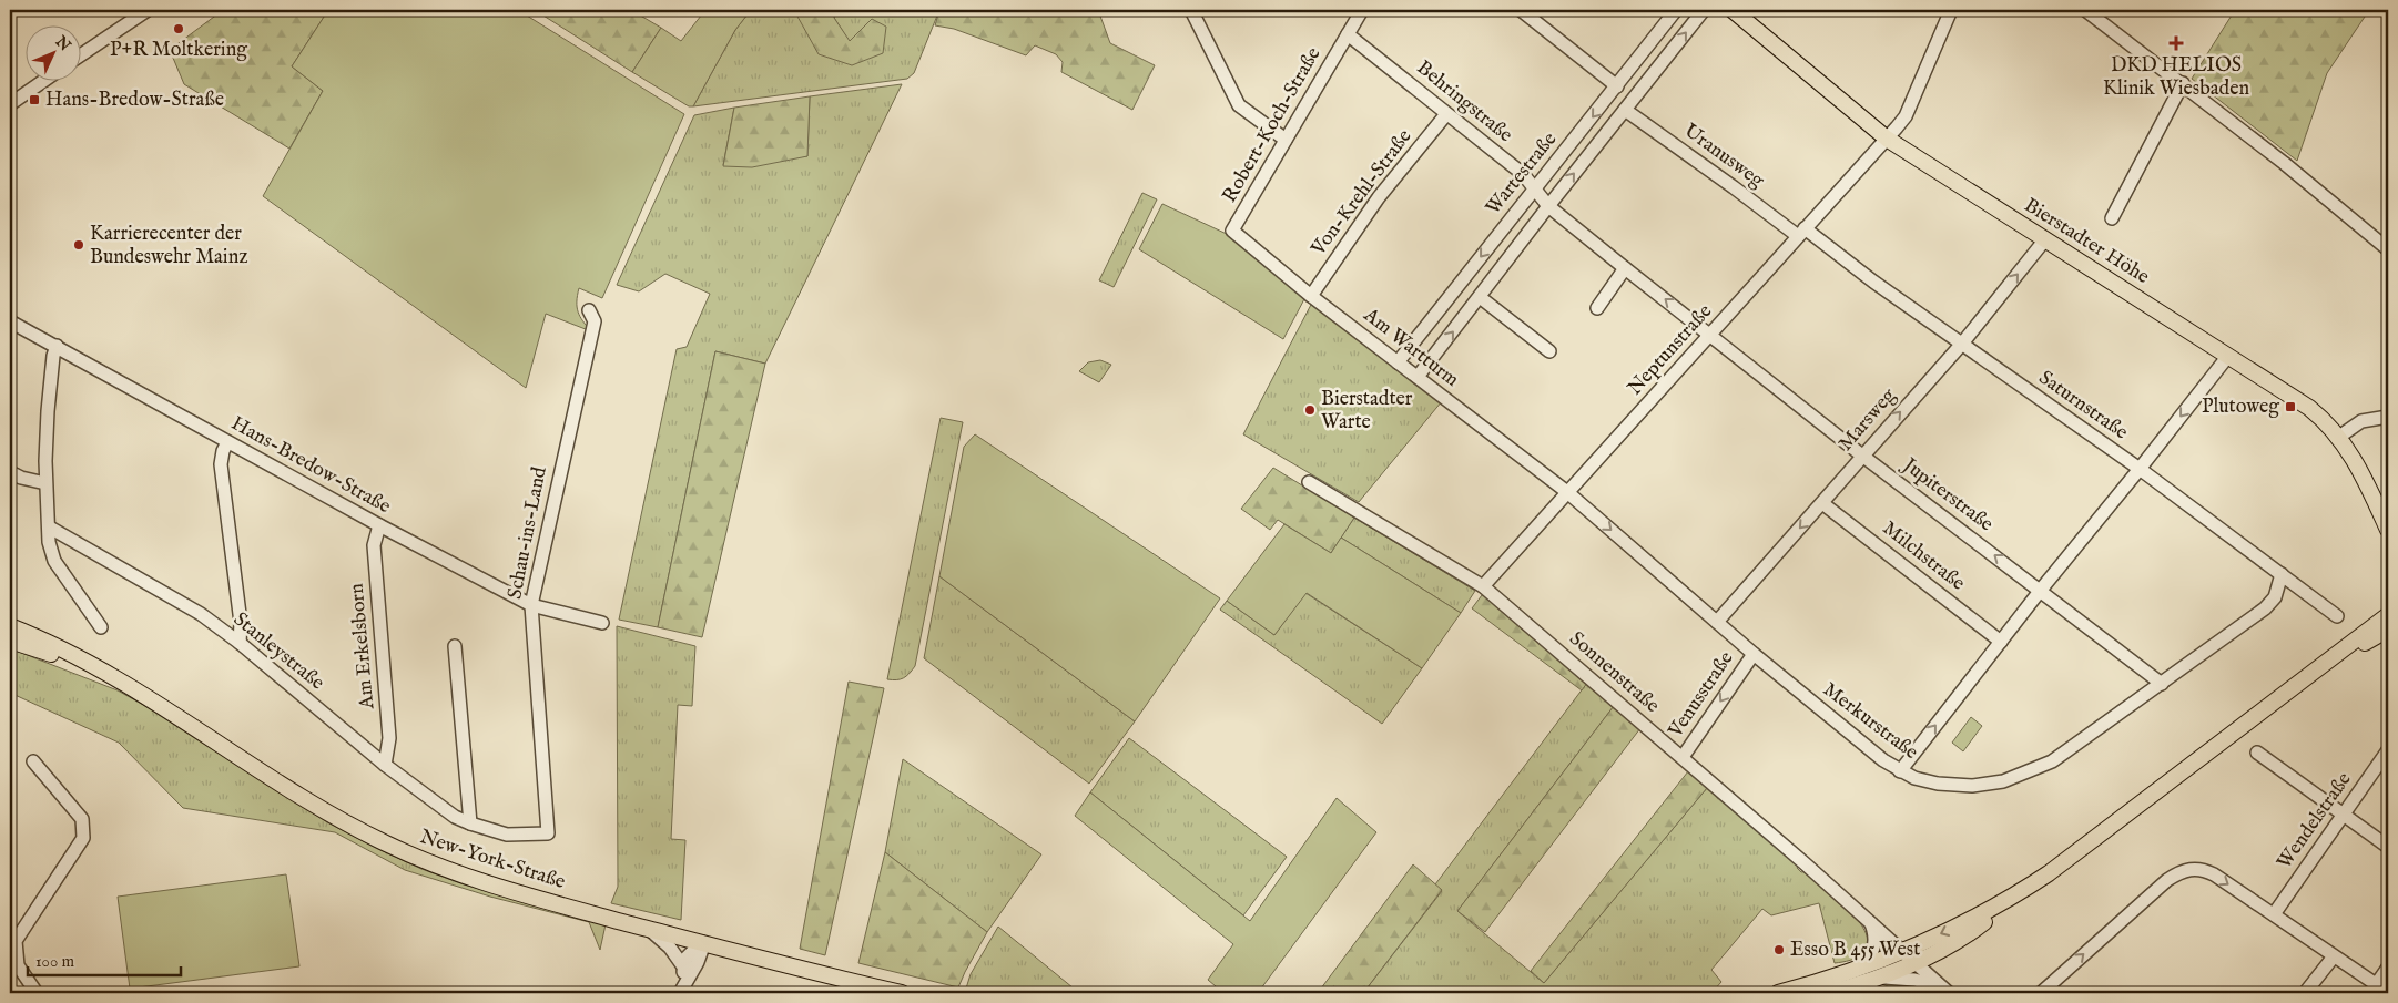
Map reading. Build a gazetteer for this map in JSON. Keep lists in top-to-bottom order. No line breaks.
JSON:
{"streets":{"main road":["Bierstadter Höhe","New-York-Straße"],"street":["Behringstraße","Robert-Koch-Straße","Uranusweg","Wartestraße","Von-Krehl-Straße","Am Wartturm","Neptunstraße","Saturnstraße","Marsweg","Hans-Bredow-Straße","Jupiterstraße","Schau-ins-Land","Milchstraße","Am Erkelsborn","Stanleystraße","Sonnenstraße","Venusstraße","Merkurstraße","Wendelstraße"]},"crossings":[["Behringstraße","Robert-Koch-Straße"],["Behringstraße","Wartestraße"],["Behringstraße","Von-Krehl-Straße"],["Behringstraße","Jupiterstraße"],["Robert-Koch-Straße","Am Wartturm"],["Uranusweg","Wartestraße"],["Uranusweg","Neptunstraße"],["Uranusweg","Saturnstraße"],["Wartestraße","Am Wartturm"],["Von-Krehl-Straße","Am Wartturm"],["Bierstadter Höhe","Neptunstraße"],["Bierstadter Höhe","Marsweg"],["Am Wartturm","Neptunstraße"],["Am Wartturm","Merkurstraße"],["Neptunstraße","Saturnstraße"],["Neptunstraße","Jupiterstraße"],["Neptunstraße","Sonnenstraße"],["Neptunstraße","Merkurstraße"],["Saturnstraße","Marsweg"],["Saturnstraße","Merkurstraße"],["Marsweg","Jupiterstraße"],["Marsweg","Milchstraße"],["Marsweg","Merkurstraße"],["Hans-Bredow-Straße","Schau-ins-Land"],["Hans-Bredow-Straße","Am Erkelsborn"],["Jupiterstraße","Merkurstraße"],["Schau-ins-Land","Stanleystraße"],["Am Erkelsborn","Stanleystraße"],["Sonnenstraße","Venusstraße"],["Venusstraße","Merkurstraße"]],"one_way":["Jupiterstraße","Venusstraße"],"places":{"other":["P+R Moltkering","Karrierecenter der Bundeswehr Mainz","Bierstadter Warte","Esso B 455 West"],"health":["DKD HELIOS Klinik Wiesbaden"],"transit":["Hans-Bredow-Straße","Plutoweg"]},"scale_bar":"100 m","north":"top right"}
